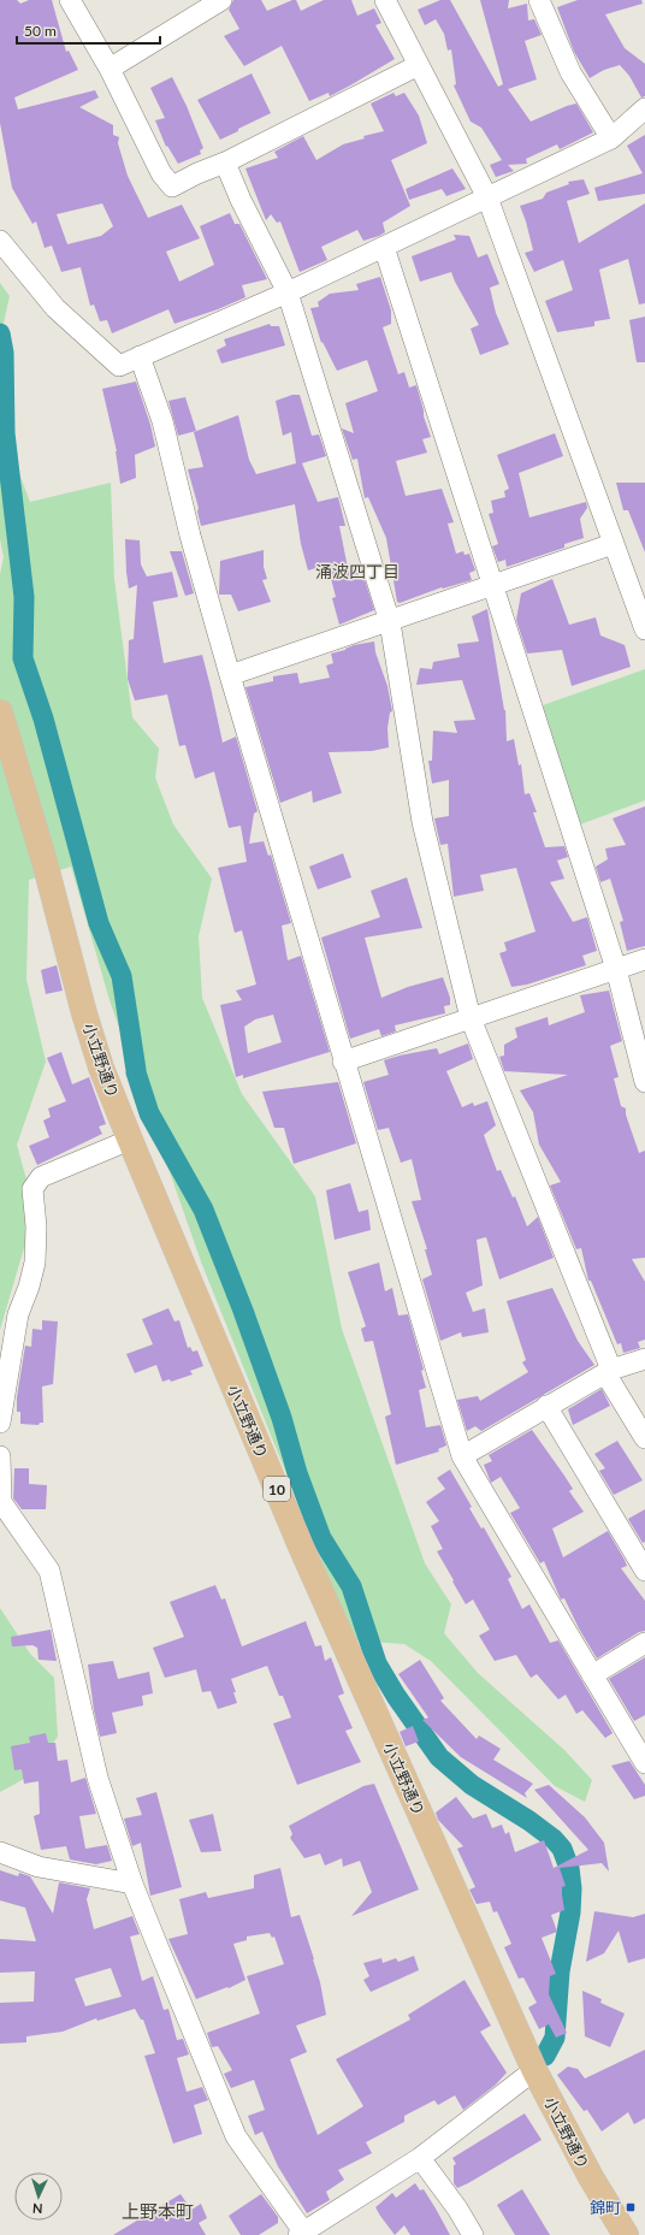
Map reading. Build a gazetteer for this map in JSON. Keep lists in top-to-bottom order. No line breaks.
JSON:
{"streets":{"main road":["小立野通り","10"]},"districts":["涌波四丁目","上野本町"],"places":{"transit":["錦町"]},"scale_bar":"50 m","north":"bottom"}
